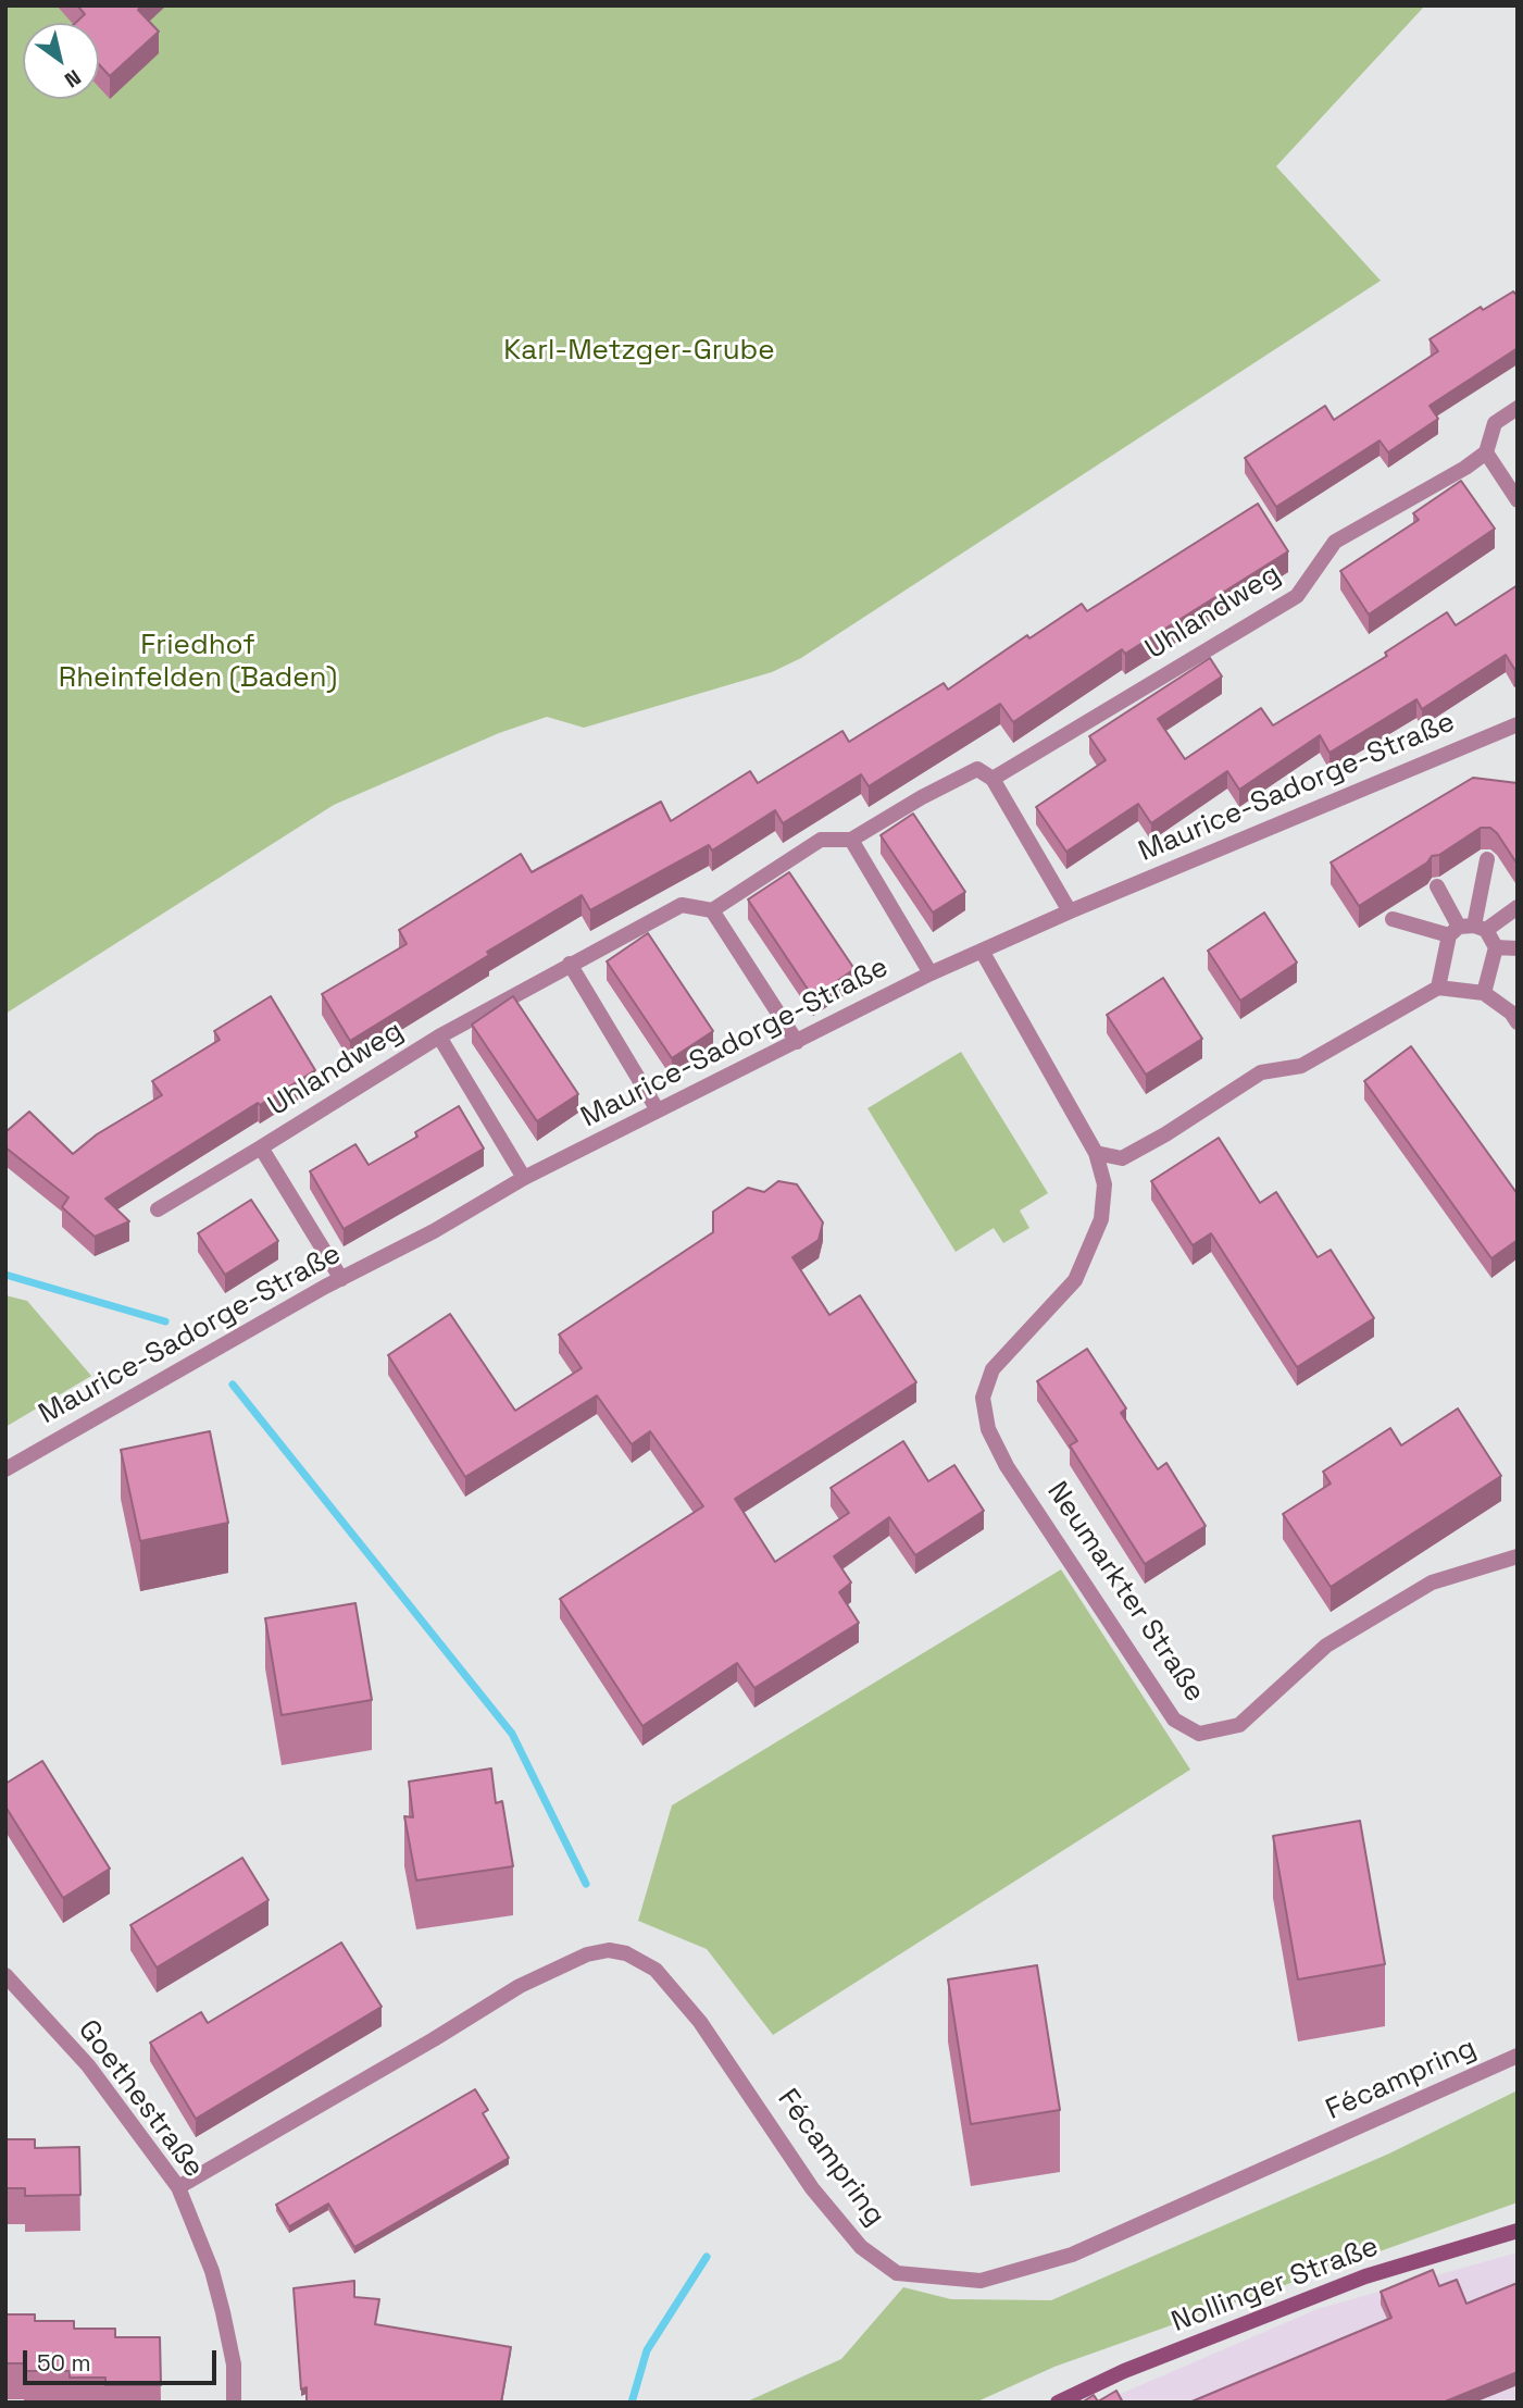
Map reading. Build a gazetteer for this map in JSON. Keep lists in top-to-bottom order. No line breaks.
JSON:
{"streets":{"main road":["Nollinger Straße"],"street":["Uhlandweg","Maurice-Sadorge-Straße","Neumarkter Straße","Fécampring","Goethestraße"]},"crossings":[["Uhlandweg","Maurice-Sadorge-Straße"],["Maurice-Sadorge-Straße","Neumarkter Straße"],["Fécampring","Goethestraße"]],"parks":["Karl-Metzger-Grube","Friedhof Rheinfelden (Baden)"],"scale_bar":"50 m","north":"bottom right"}
